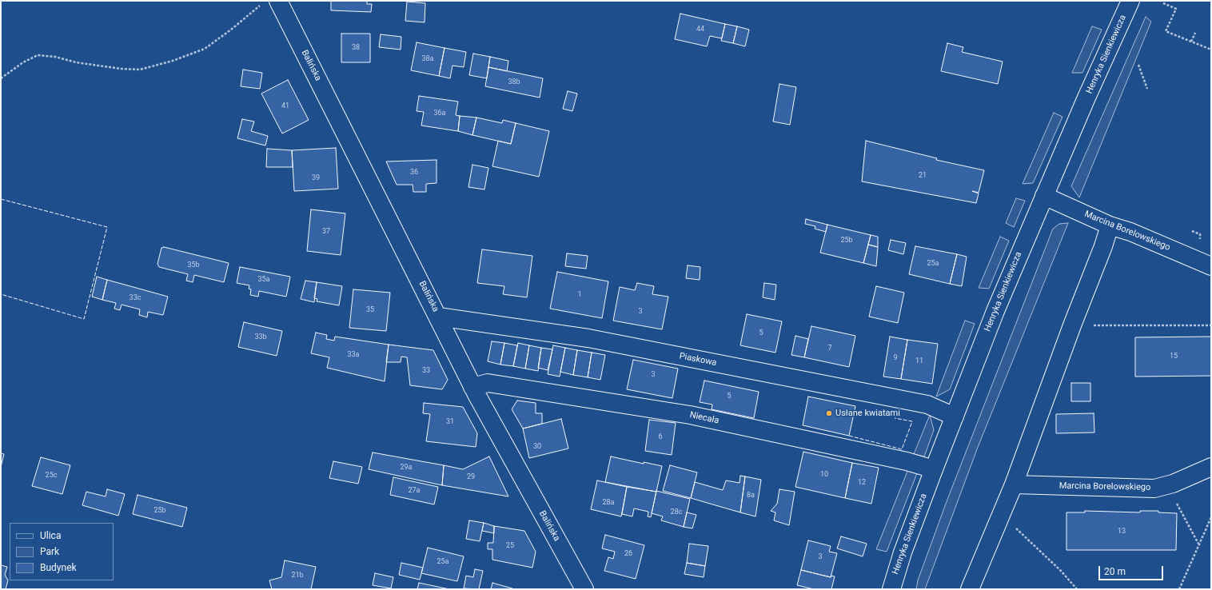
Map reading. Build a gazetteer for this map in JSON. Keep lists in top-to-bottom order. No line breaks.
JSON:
{"streets":{"street":["Henryka Sienkiewicza","Balińska","Marcina Borelowskiego","Piaskowa","Niecała"]},"crossings":[["Henryka Sienkiewicza","Marcina Borelowskiego"],["Henryka Sienkiewicza","Piaskowa"],["Henryka Sienkiewicza","Niecała"],["Balińska","Piaskowa"],["Balińska","Niecała"]],"places":["Usłane kwiatami"],"house_numbers":["44","38","38a","38b","41","36a","36","21","39","37","25b","25a","35b","35a","1","33c","35","3","5","33b","7","33a","15","9","11","33","3","5","31","6","30","29a","10","25c","29","12","27a","8a","28a","25b","28c","13","25","26","3","25a","21b"],"legend":["Ulica","Park","Budynek"],"scale_bar":"20 m"}
